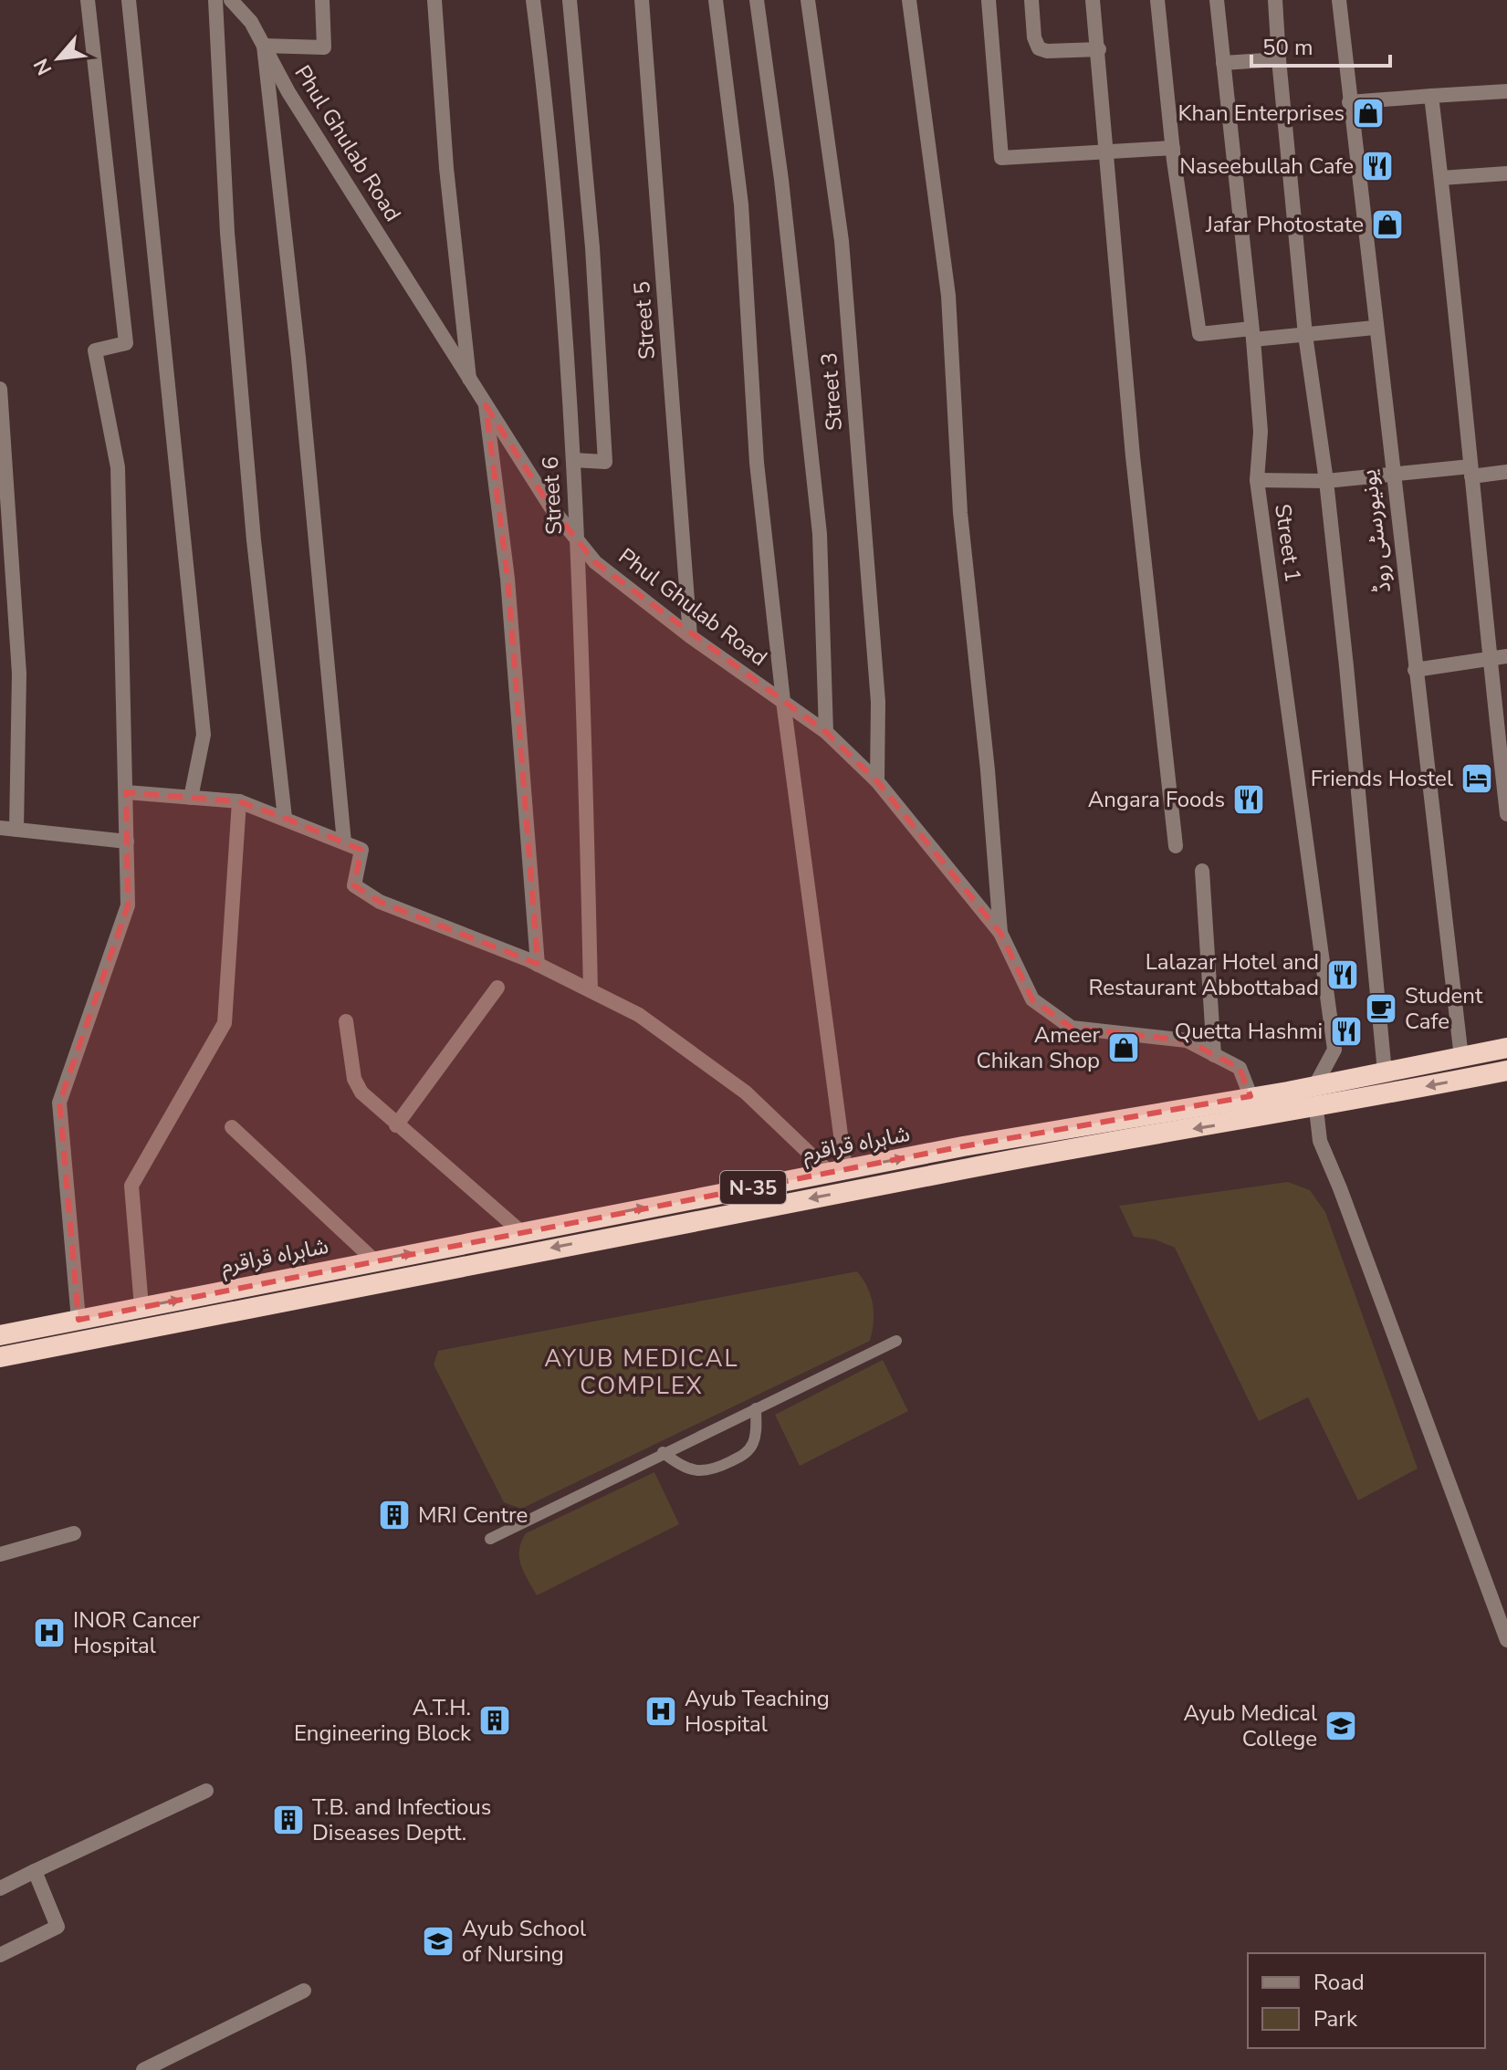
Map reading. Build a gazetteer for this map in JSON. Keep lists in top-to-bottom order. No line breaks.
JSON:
{"streets":{"highway":["شاہراہ قراقرم","N-35"],"street":["Phul Ghulab Road","Street 5","Street 3","Street 6","یونیورسٹی روڈ","Street 1"]},"crossings":[["Phul Ghulab Road","Street 5"],["Phul Ghulab Road","Street 3"],["Phul Ghulab Road","Street 6"],["Phul Ghulab Road","شاہراہ قراقرم"],["یونیورسٹی روڈ","شاہراہ قراقرم"],["Street 1","شاہراہ قراقرم"]],"districts":["AYUB MEDICAL COMPLEX"],"places":{"shop":["Khan Enterprises","Jafar Photostate","Ameer Chikan Shop"],"restaurant":["Naseebullah Cafe","Angara Foods","Lalazar Hotel and Restaurant Abbottabad","Quetta Hashmi"],"hotel":["Friends Hostel"],"cafe":["Student Cafe"],"building":["MRI Centre","A.T.H. Engineering Block","T.B. and Infectious Diseases Deptt."],"hospital":["INOR Cancer Hospital","Ayub Teaching Hospital"],"school or university":["Ayub Medical College","Ayub School of Nursing"]},"legend":["Road","Park"],"scale_bar":"50 m","north":"bottom left"}
